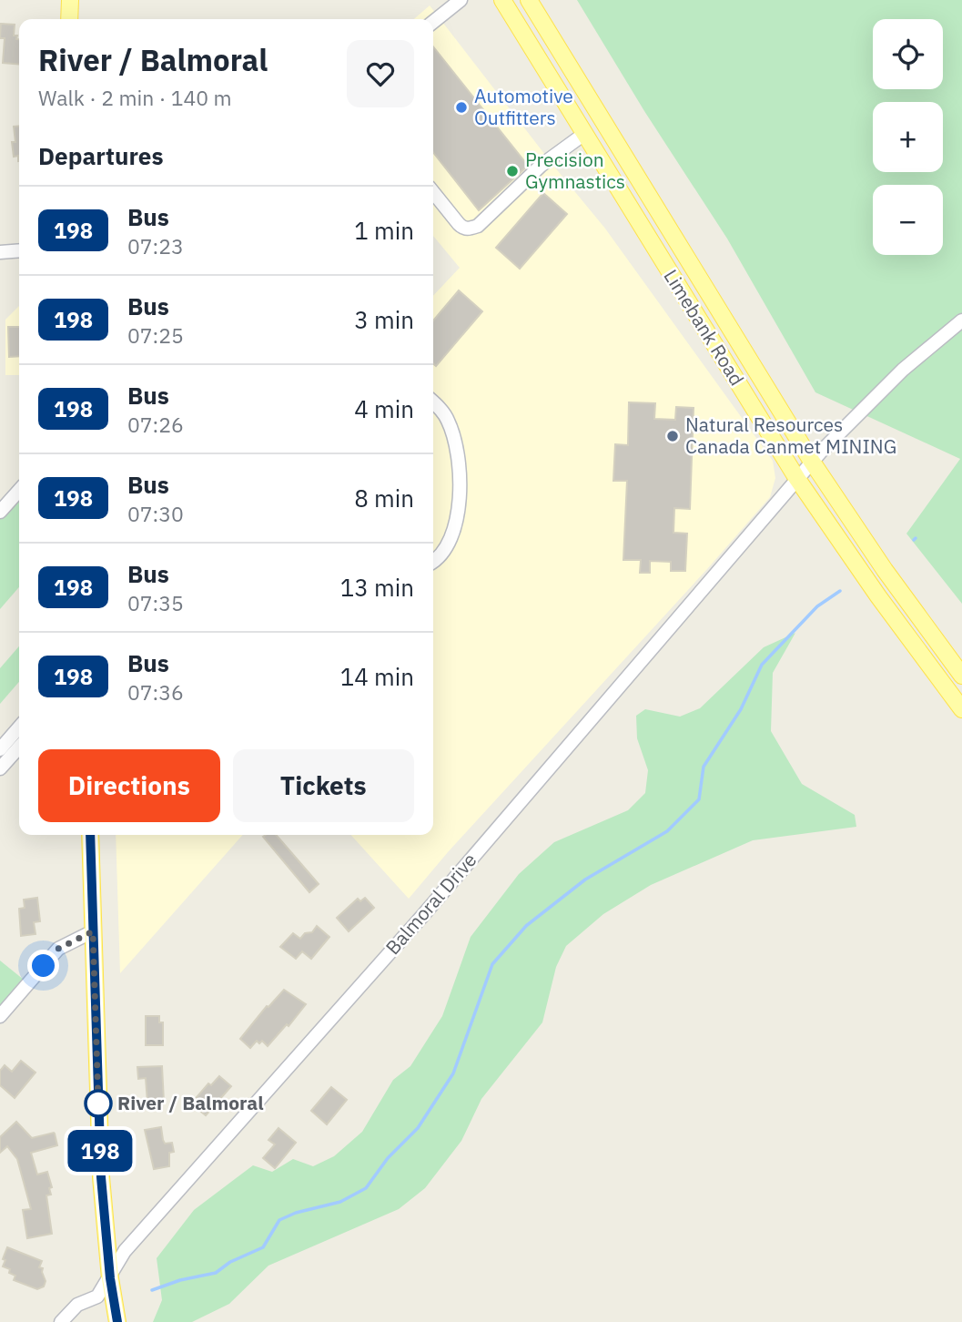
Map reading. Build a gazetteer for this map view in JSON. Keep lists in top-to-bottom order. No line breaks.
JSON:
{"streets":{"main road":["Limebank Road"],"street":["Balmoral Drive"]},"crossings":[["Limebank Road","Balmoral Drive"]],"places":["Automotive Outfitters","Precision Gymnastics","Natural Resources Canada Canmet MINING","River / Balmoral"],"lines":["bus line 198"],"page":{"on_map":"198","map_buttons":["+","−"],"heading":[["River / Balmoral","Walk · 2 min · 140 m"],"Departures"],"list":[{"mark":"198","name":"Bus","note":"07:23","value":"1 min"},{"mark":"198","name":"Bus","note":"07:25","value":"3 min"},{"mark":"198","name":"Bus","note":"07:26","value":"4 min"},{"mark":"198","name":"Bus","note":"07:30","value":"8 min"},{"mark":"198","name":"Bus","note":"07:35","value":"13 min"},{"mark":"198","name":"Bus","note":"07:36","value":"14 min"}],"buttons":["Directions","Tickets"]}}
